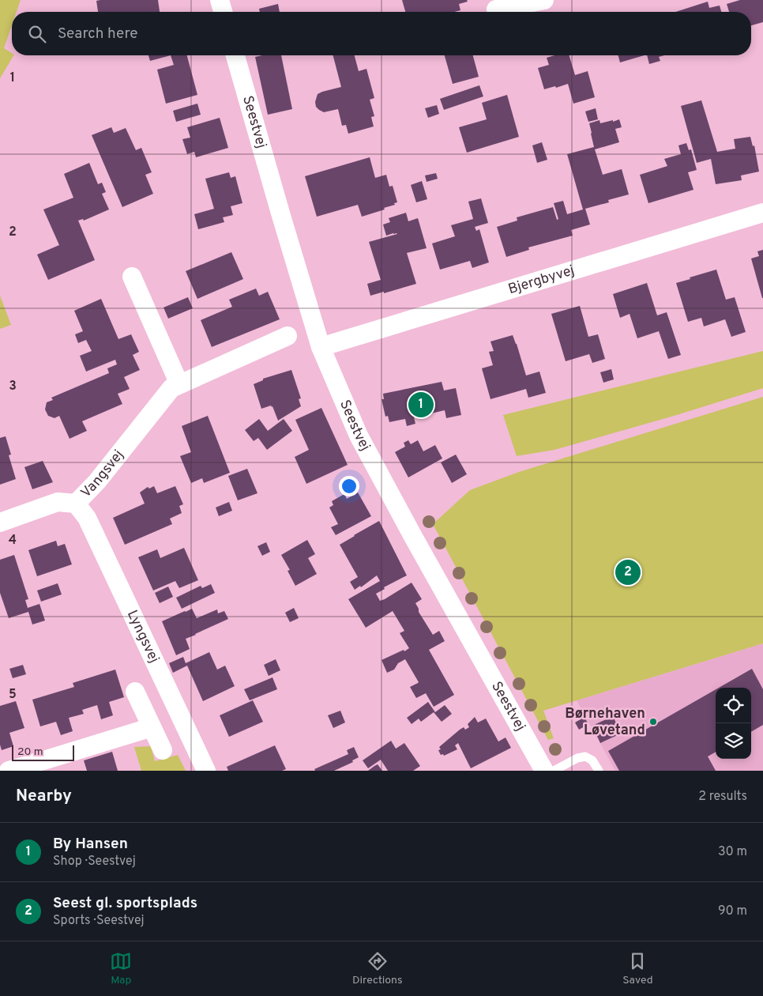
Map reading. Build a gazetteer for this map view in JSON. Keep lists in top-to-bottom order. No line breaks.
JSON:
{"streets":{"street":["Seestvej","Bjergbyvej","Vangsvej","Lyngsvej"]},"crossings":[["Seestvej","Bjergbyvej"],["Vangsvej","Lyngsvej"]],"places":["Børnehaven Løvetand"],"scale_bar":"20 m","page":{"search":"Search here","pins":["1","2"],"scale":"20 m","heading":["Nearby","2 results"],"list":[{"mark":"1","name":"By Hansen","note":"Shop · Seestvej","value":"30 m"},{"mark":"2","name":"Seest gl. sportsplads","note":"Sports · Seestvej","value":"90 m"}],"nav":["Map","Directions","Saved"]},"grid":{"rows":["1","2","3","4","5"]}}
